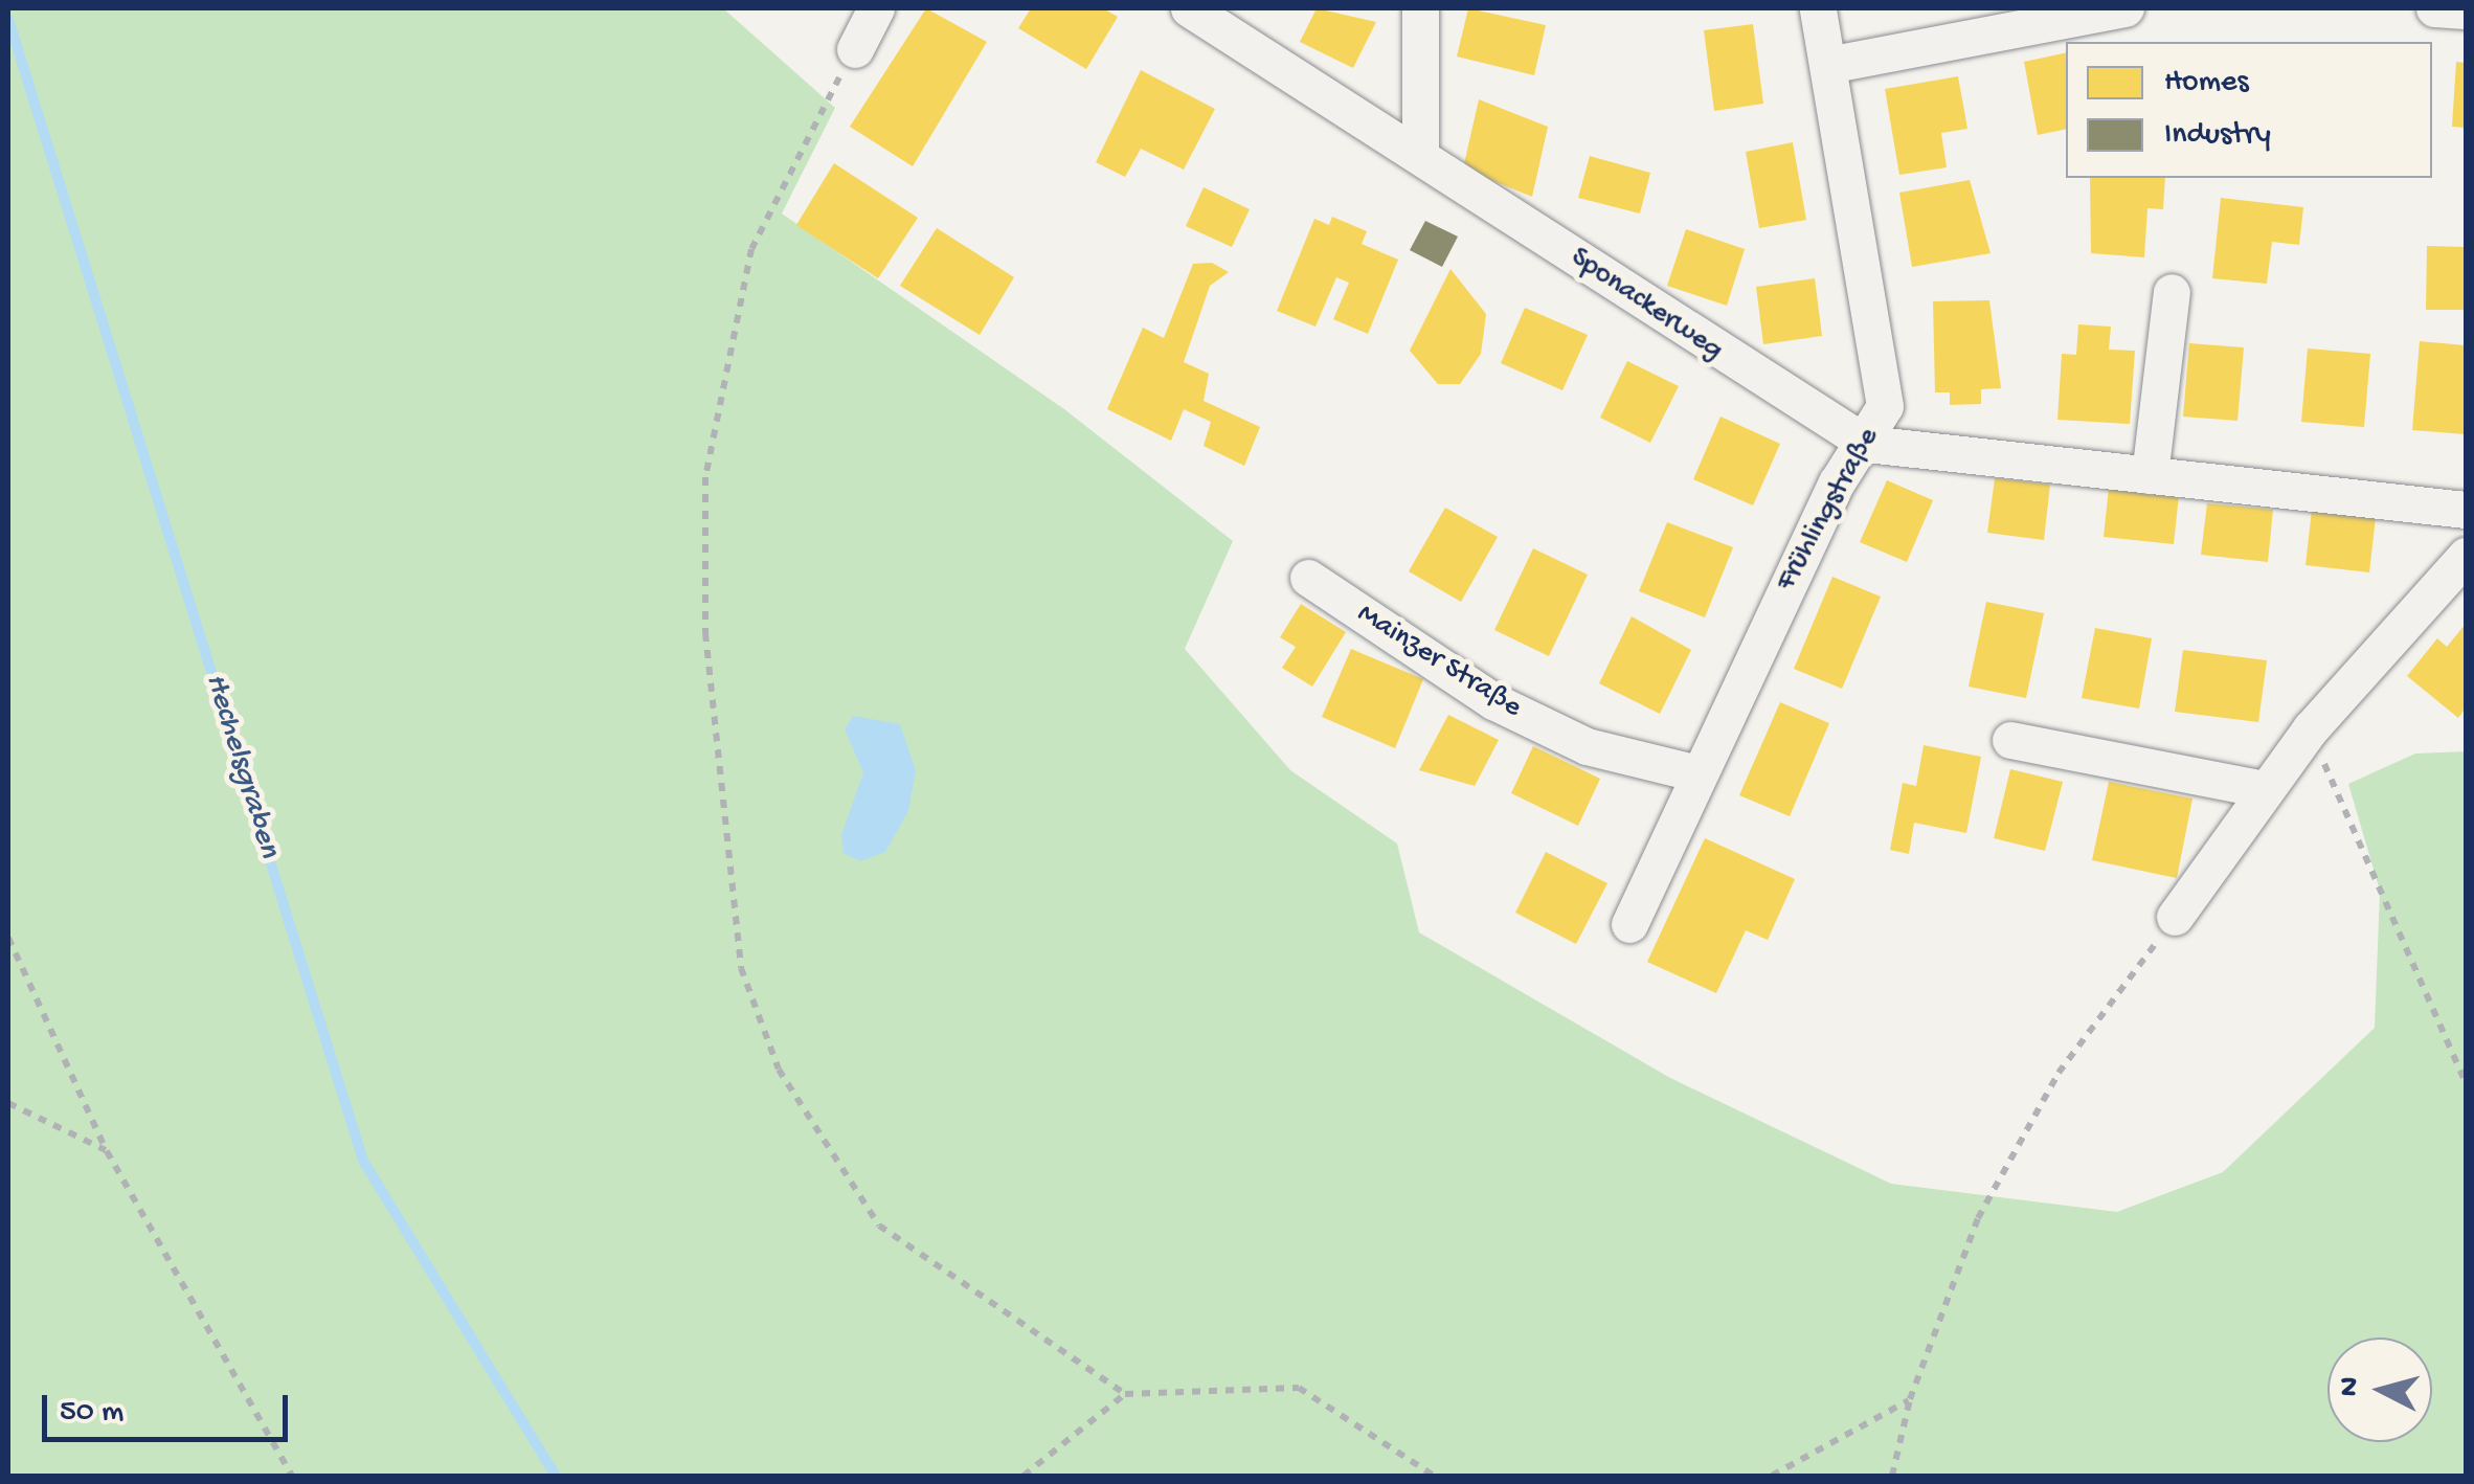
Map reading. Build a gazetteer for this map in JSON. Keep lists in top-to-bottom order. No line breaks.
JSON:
{"streets":{"street":["Sponackerweg","Frühlingstraße","Mainzer Straße"]},"crossings":[["Sponackerweg","Frühlingstraße"],["Frühlingstraße","Mainzer Straße"]],"water":["Hechelsgraben"],"legend":["Homes","Industry"],"scale_bar":"50 m","north":"left"}
